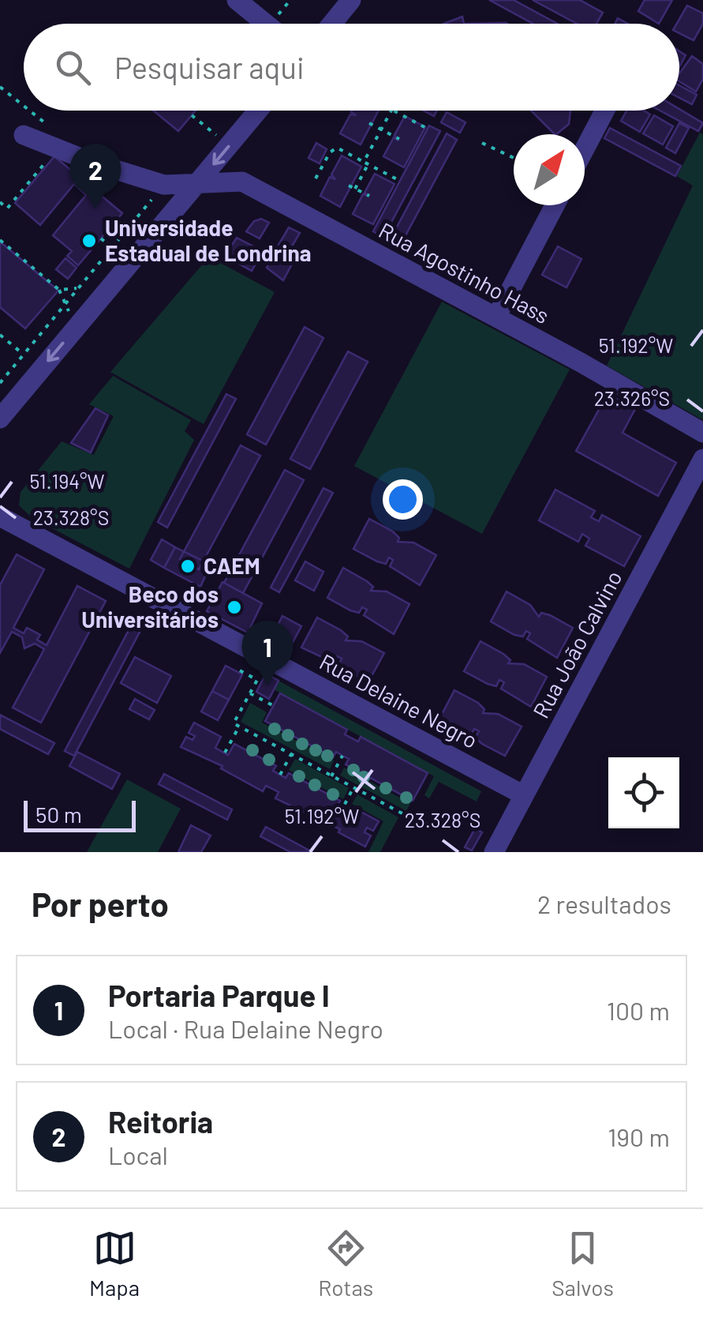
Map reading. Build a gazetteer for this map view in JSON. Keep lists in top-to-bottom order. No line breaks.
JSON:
{"streets":{"street":["Rua Agostinho Hass","Rua João Calvino","Rua Delaine Negro"]},"crossings":[["Rua João Calvino","Rua Delaine Negro"]],"places":["Universidade Estadual de Londrina","CAEM","Beco dos Universitários"],"scale_bar":"50 m","north":"top right","page":{"search":"Pesquisar aqui","pins":["2","1"],"scale":"50 m","heading":["Por perto","2 resultados"],"list":[{"mark":"1","name":"Portaria Parque I","note":"Local · Rua Delaine Negro","value":"100 m"},{"mark":"2","name":"Reitoria","note":"Local","value":"190 m"}],"nav":["Mapa","Rotas","Salvos"]},"coordinates":["51.192°W","23.326°S","51.194°W","23.328°S"]}
